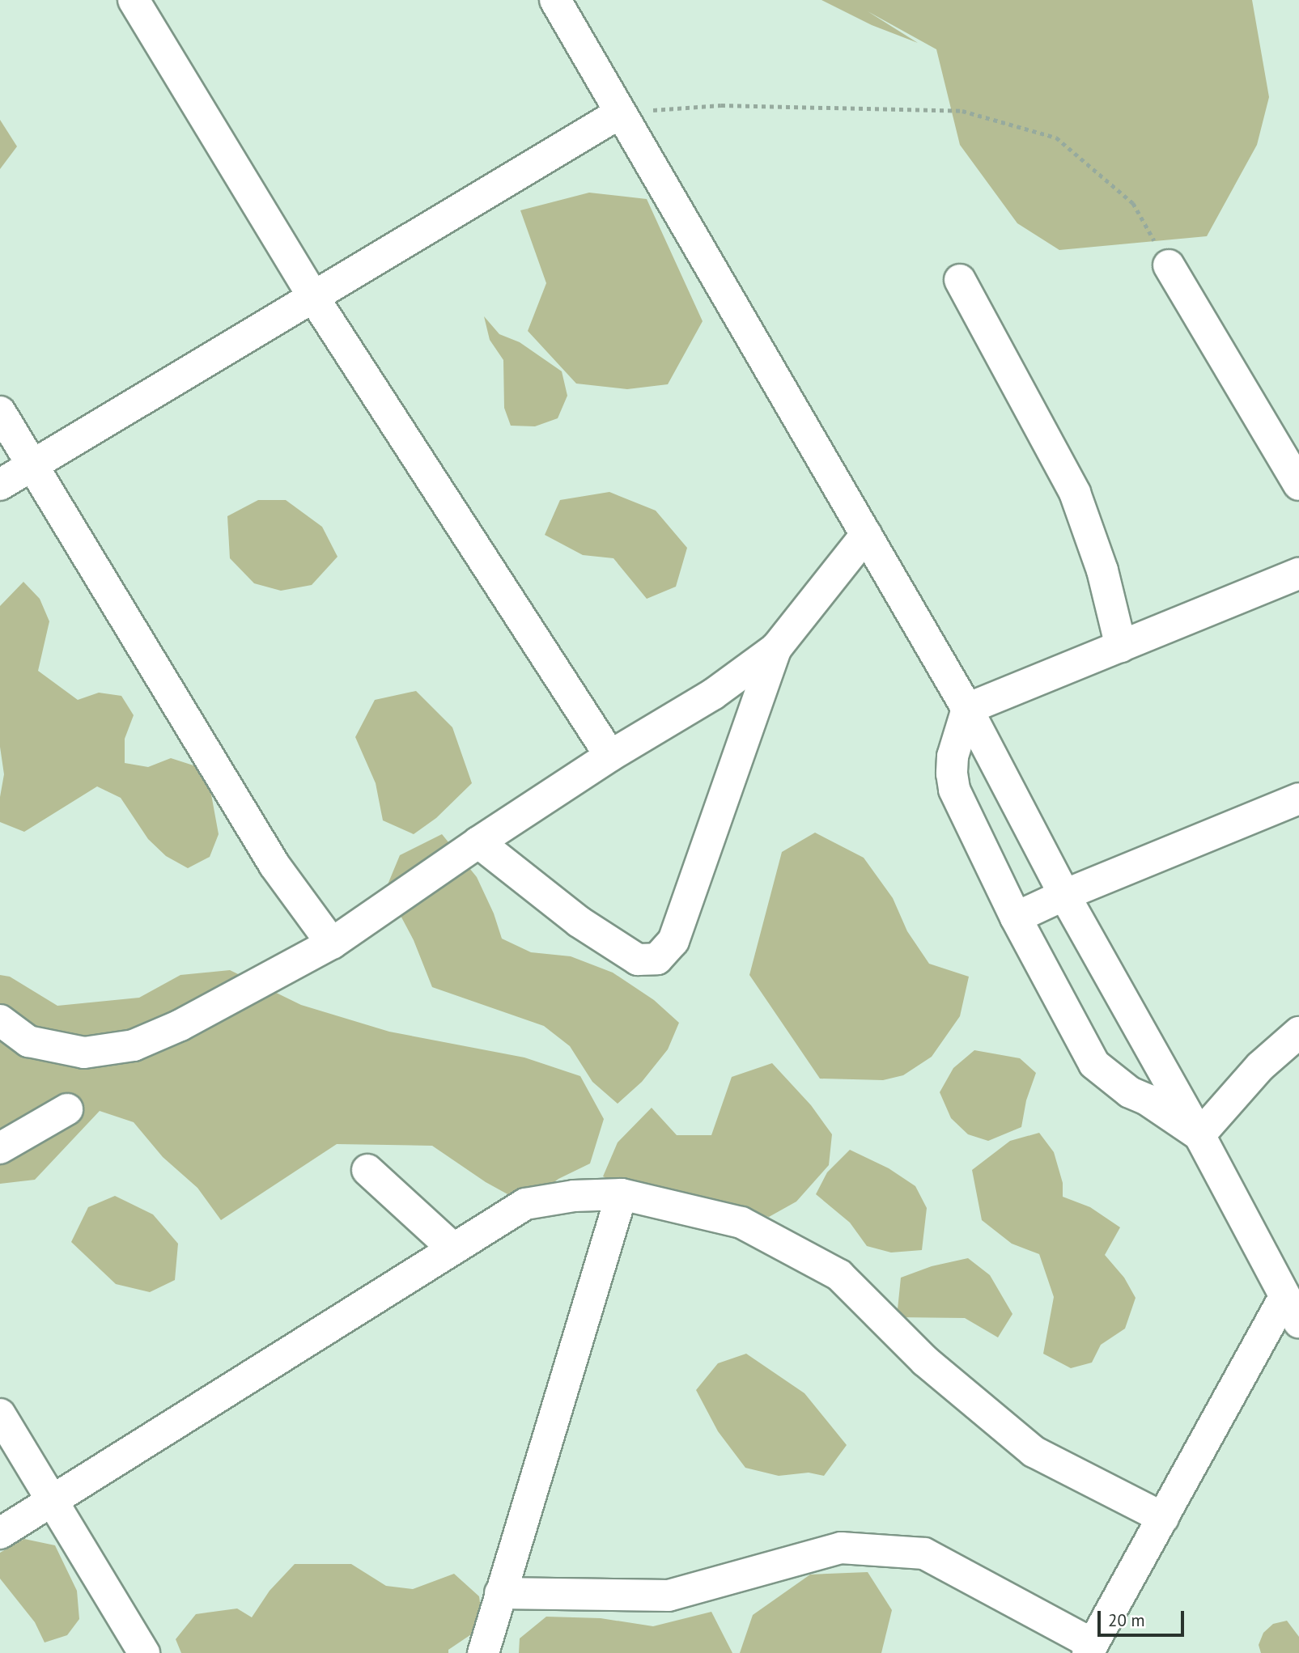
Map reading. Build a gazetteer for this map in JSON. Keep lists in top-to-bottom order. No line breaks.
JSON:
{"scale_bar":"20 m"}
